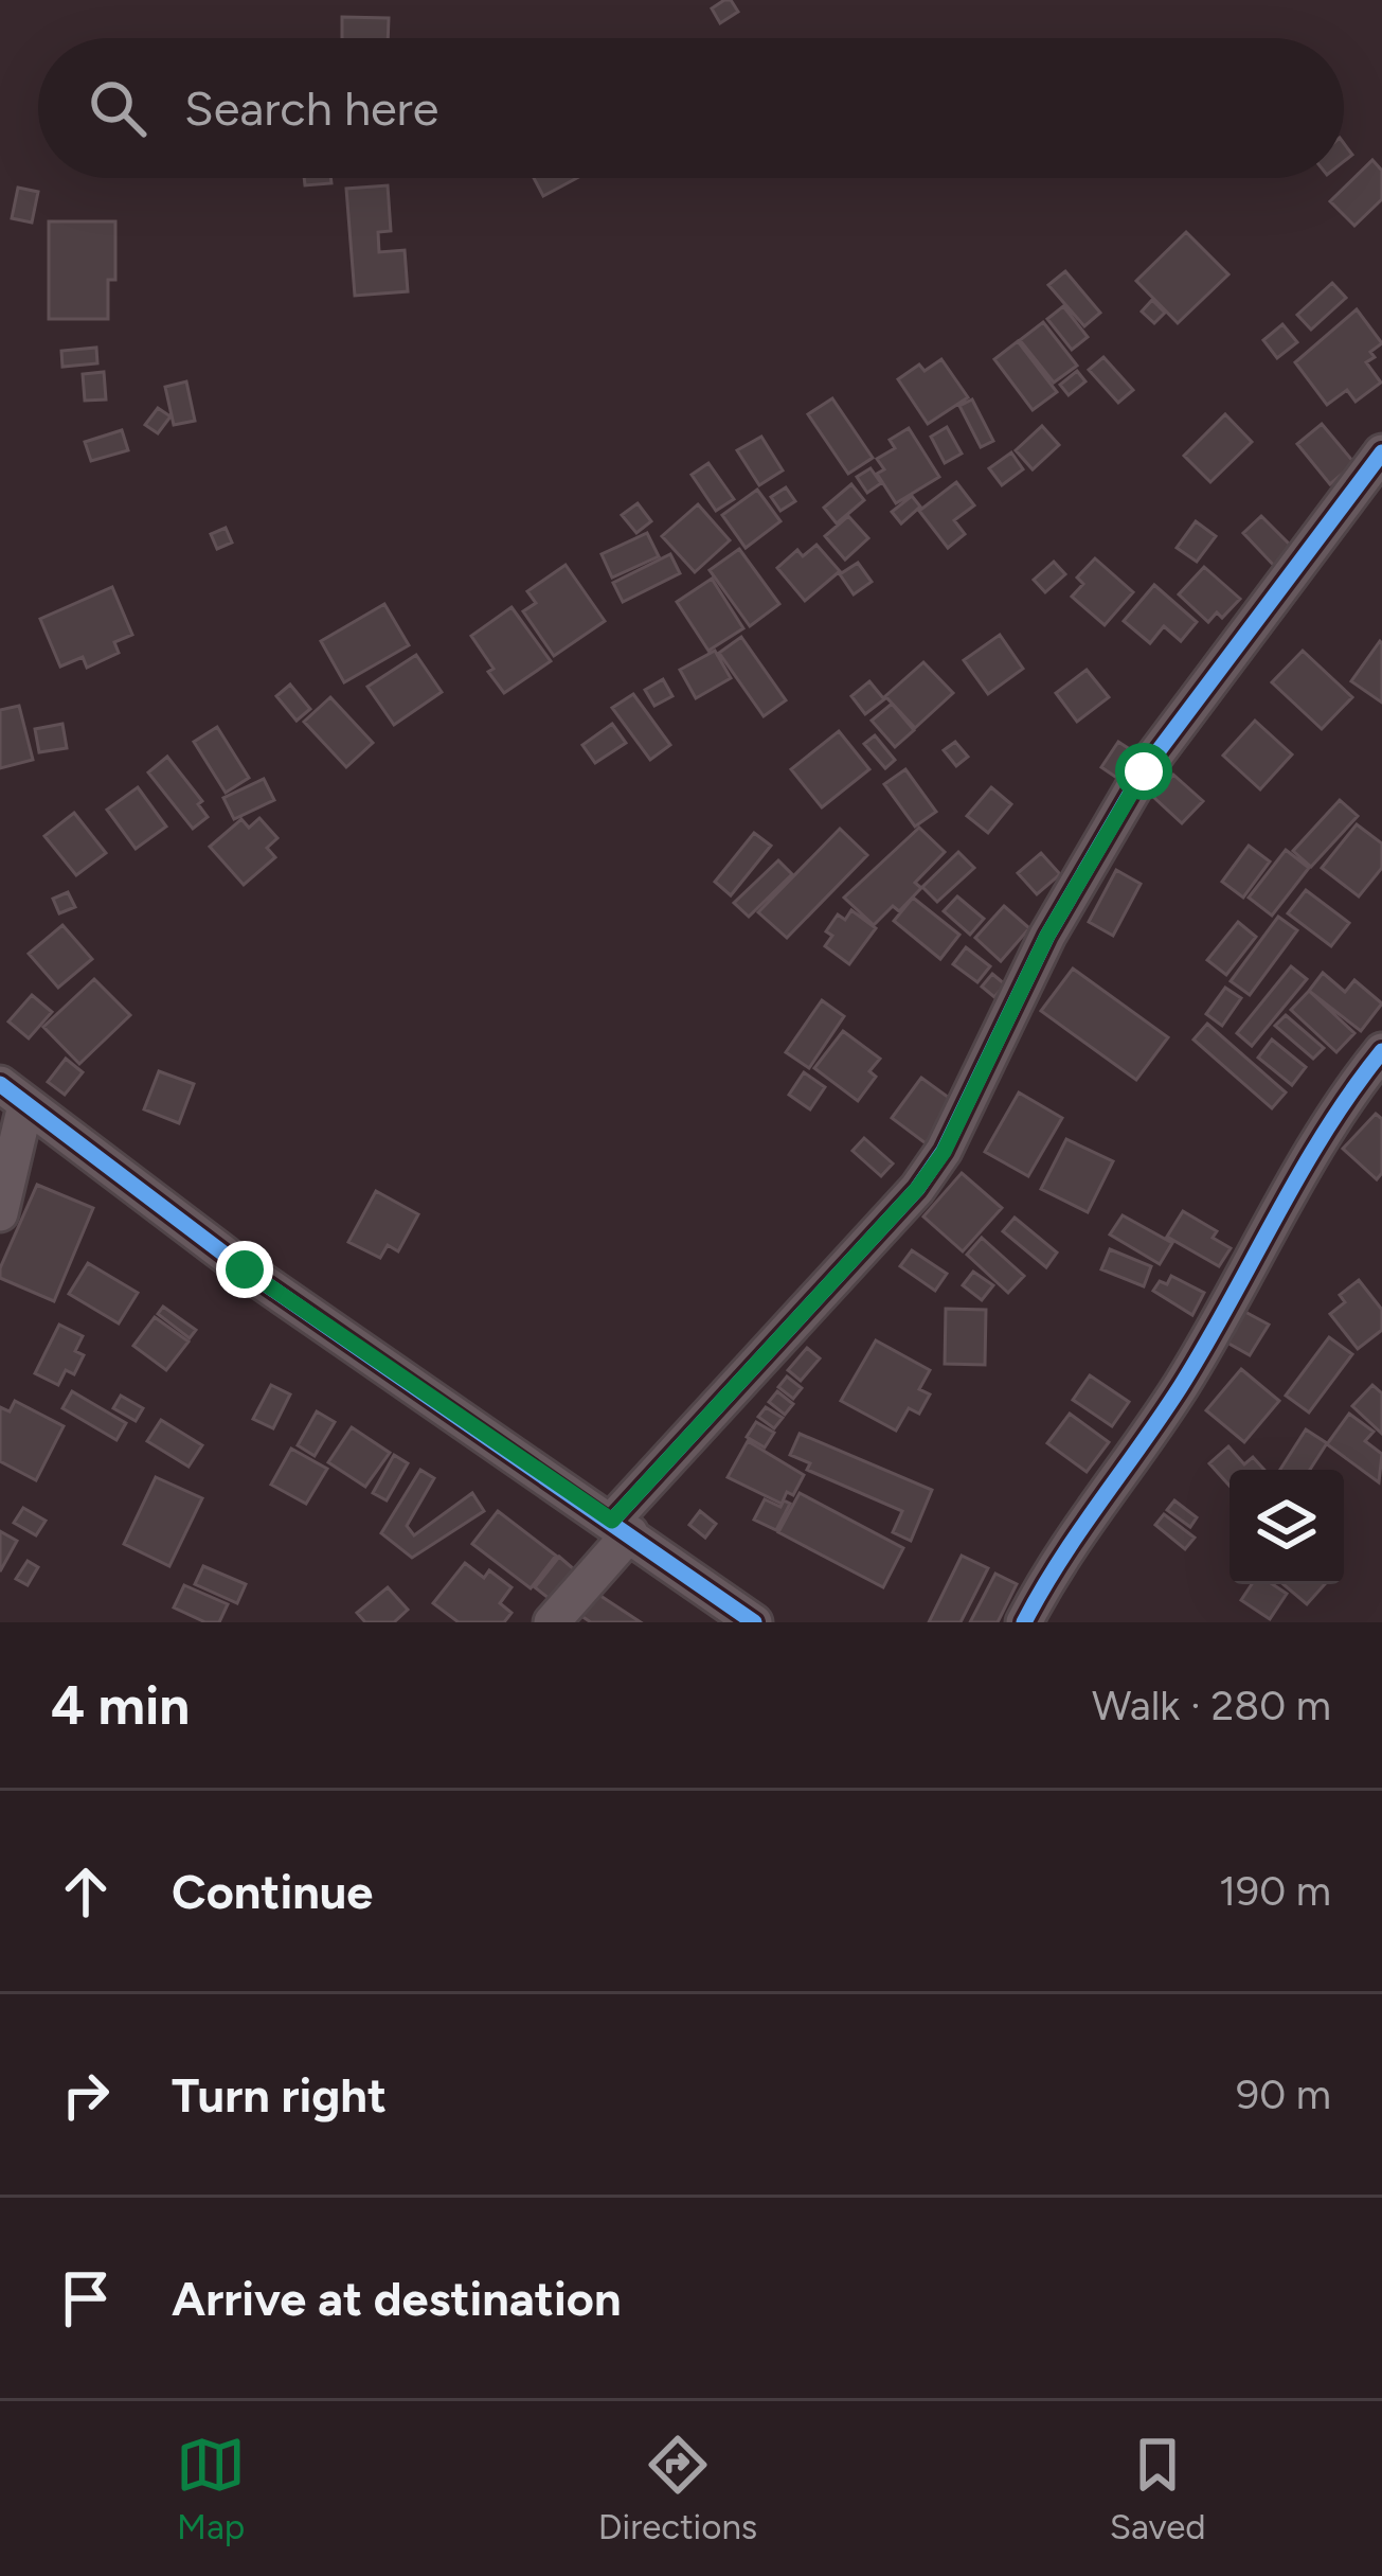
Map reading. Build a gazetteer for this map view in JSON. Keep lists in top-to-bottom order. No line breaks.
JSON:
{"page":{"search":"Search here","heading":["4 min","Walk · 280 m"],"list":[["Continue","190 m"],["Turn right","90 m"],"Arrive at destination"],"nav":["Map","Directions","Saved"]}}
